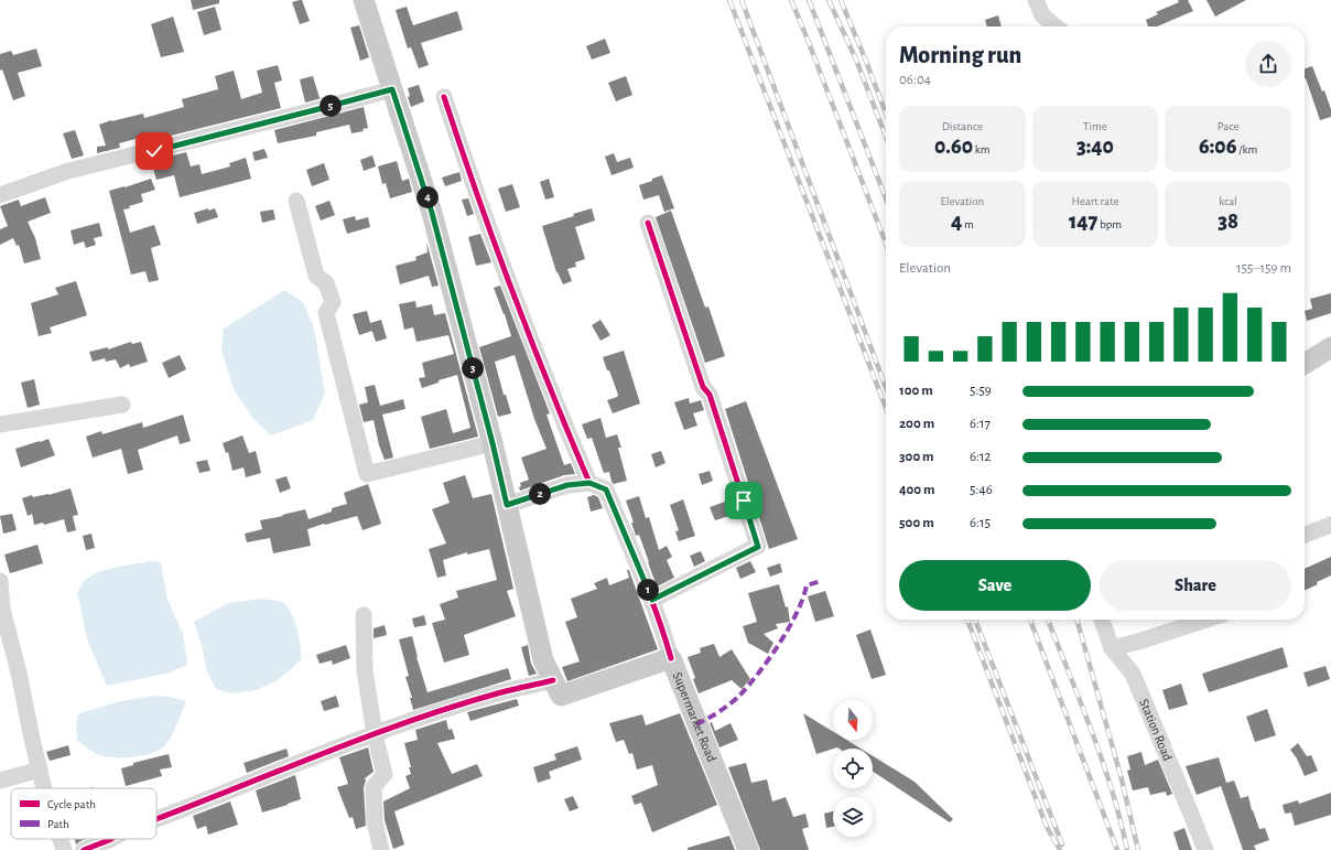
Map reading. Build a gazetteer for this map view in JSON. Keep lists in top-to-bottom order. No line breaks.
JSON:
{"streets":{"main road":["Supermarket Road"],"street":["Station Road"]},"legend":["Cycle path","Path"],"north":"bottom","page":{"heading":["Morning run","06:04"],"pins":["5","4","3","2","1"],"stats":[["Distance","0.60 km"],["Time","3:40"],["Pace","6:06 /km"],["Elevation","4 m"],["Heart rate","147 bpm"],["kcal","38"]],"chart":["Elevation","155–159 m"],"list":[{"name":"100 m","note":"5:59"},{"name":"200 m","note":"6:17"},{"name":"300 m","note":"6:12"},{"name":"400 m","note":"5:46"},{"name":"500 m","note":"6:15"}],"buttons":["Save","Share"]}}
